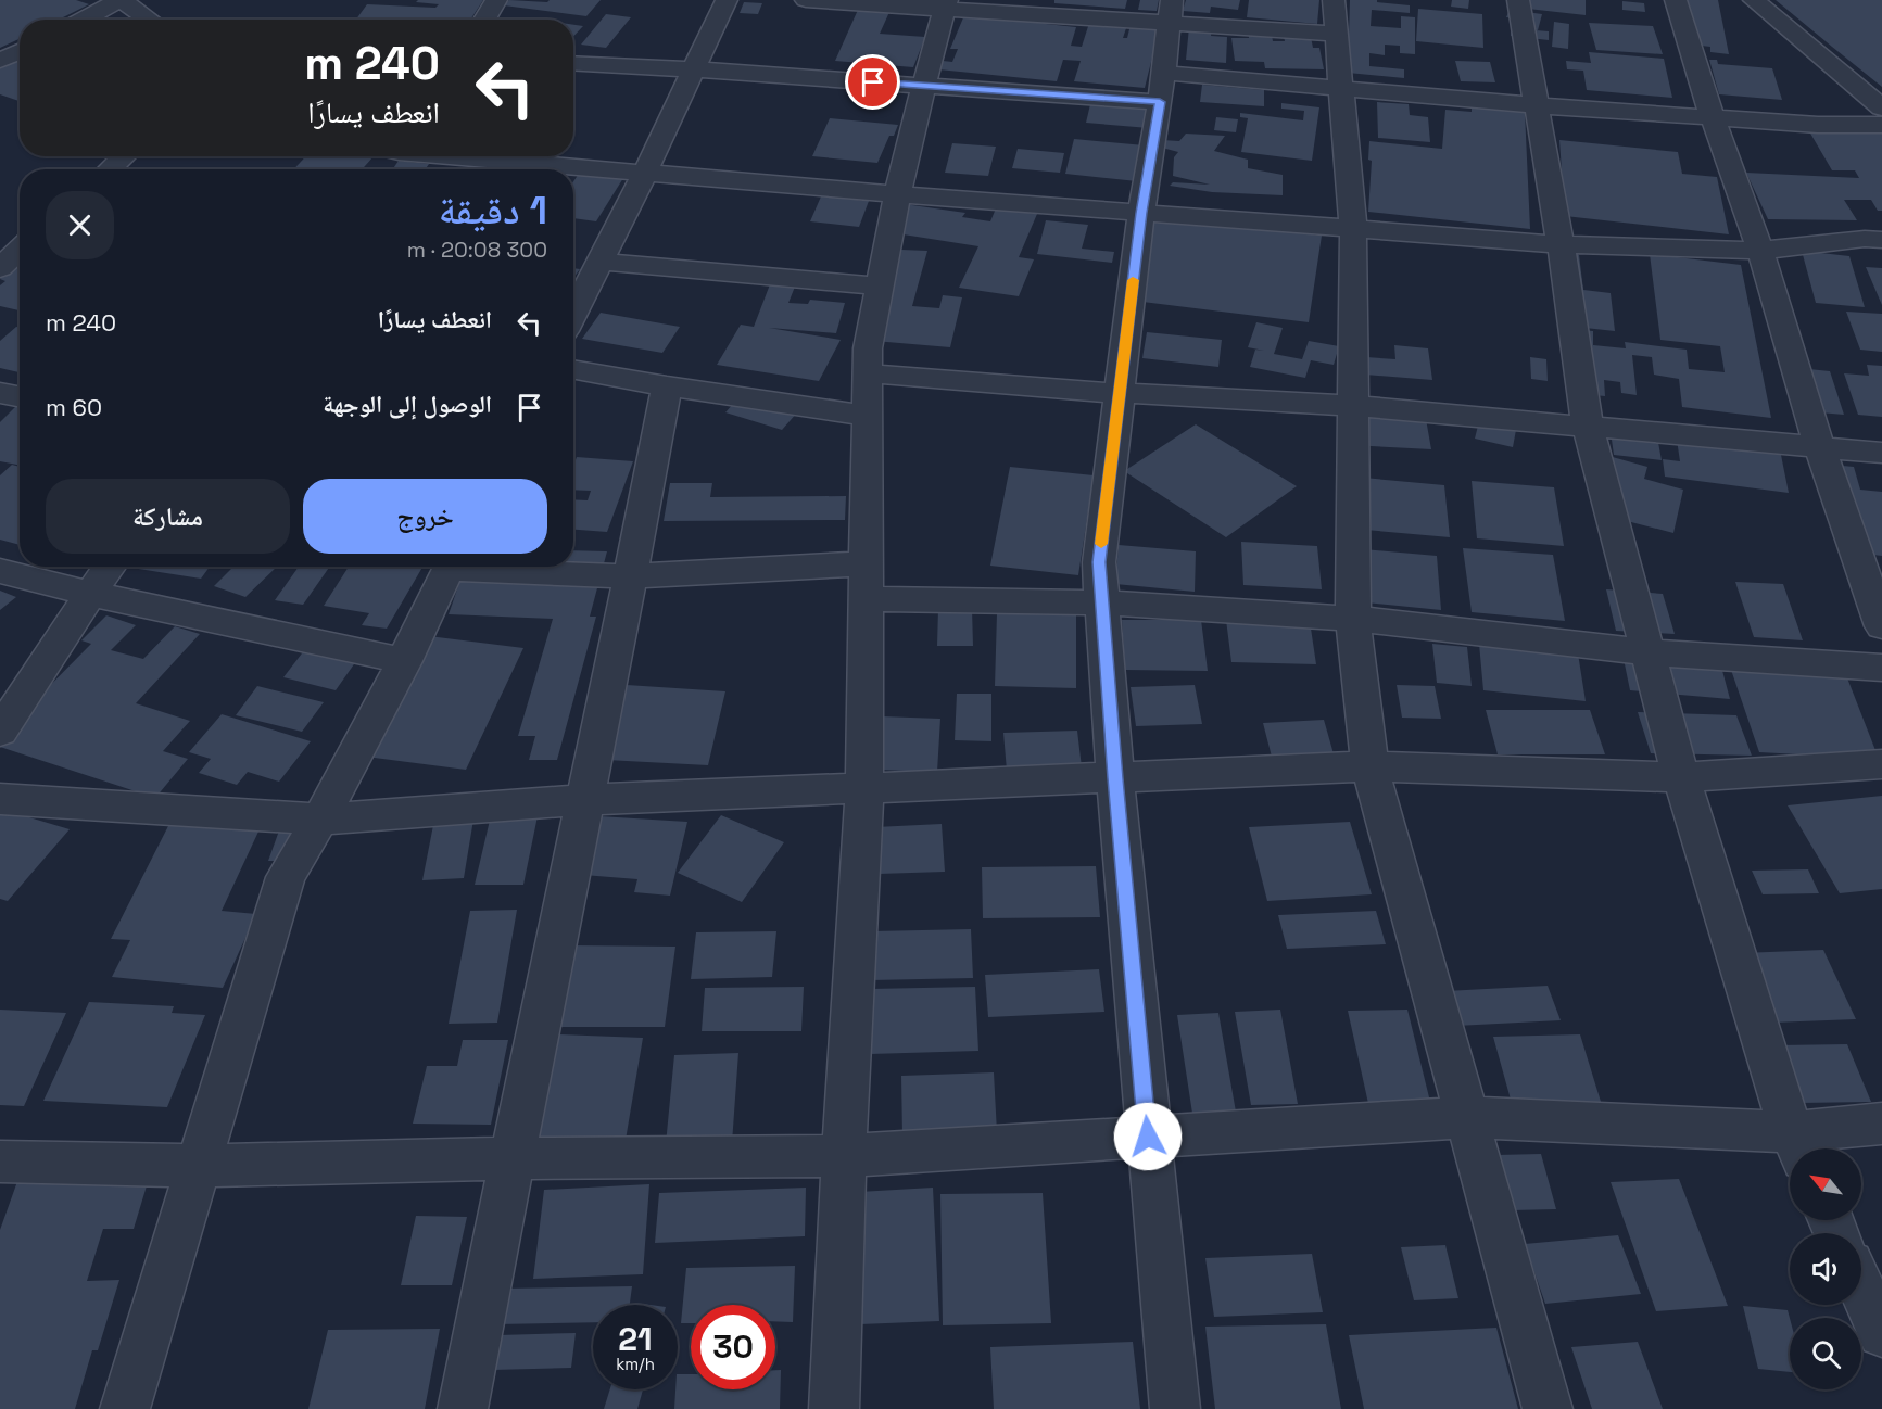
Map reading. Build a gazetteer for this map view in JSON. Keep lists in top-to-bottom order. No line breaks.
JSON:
{"north":"top left","page":{"turn":["240 m","انعطف يسارًا"],"heading":["1 دقيقة","300 m · 20:08"],"list":[{"name":"انعطف يسارًا","value":"240 m"},{"name":"الوصول إلى الوجهة","value":"60 m"}],"buttons":["خروج","مشاركة"],"speed":"21 km/h","limit":"30"}}
